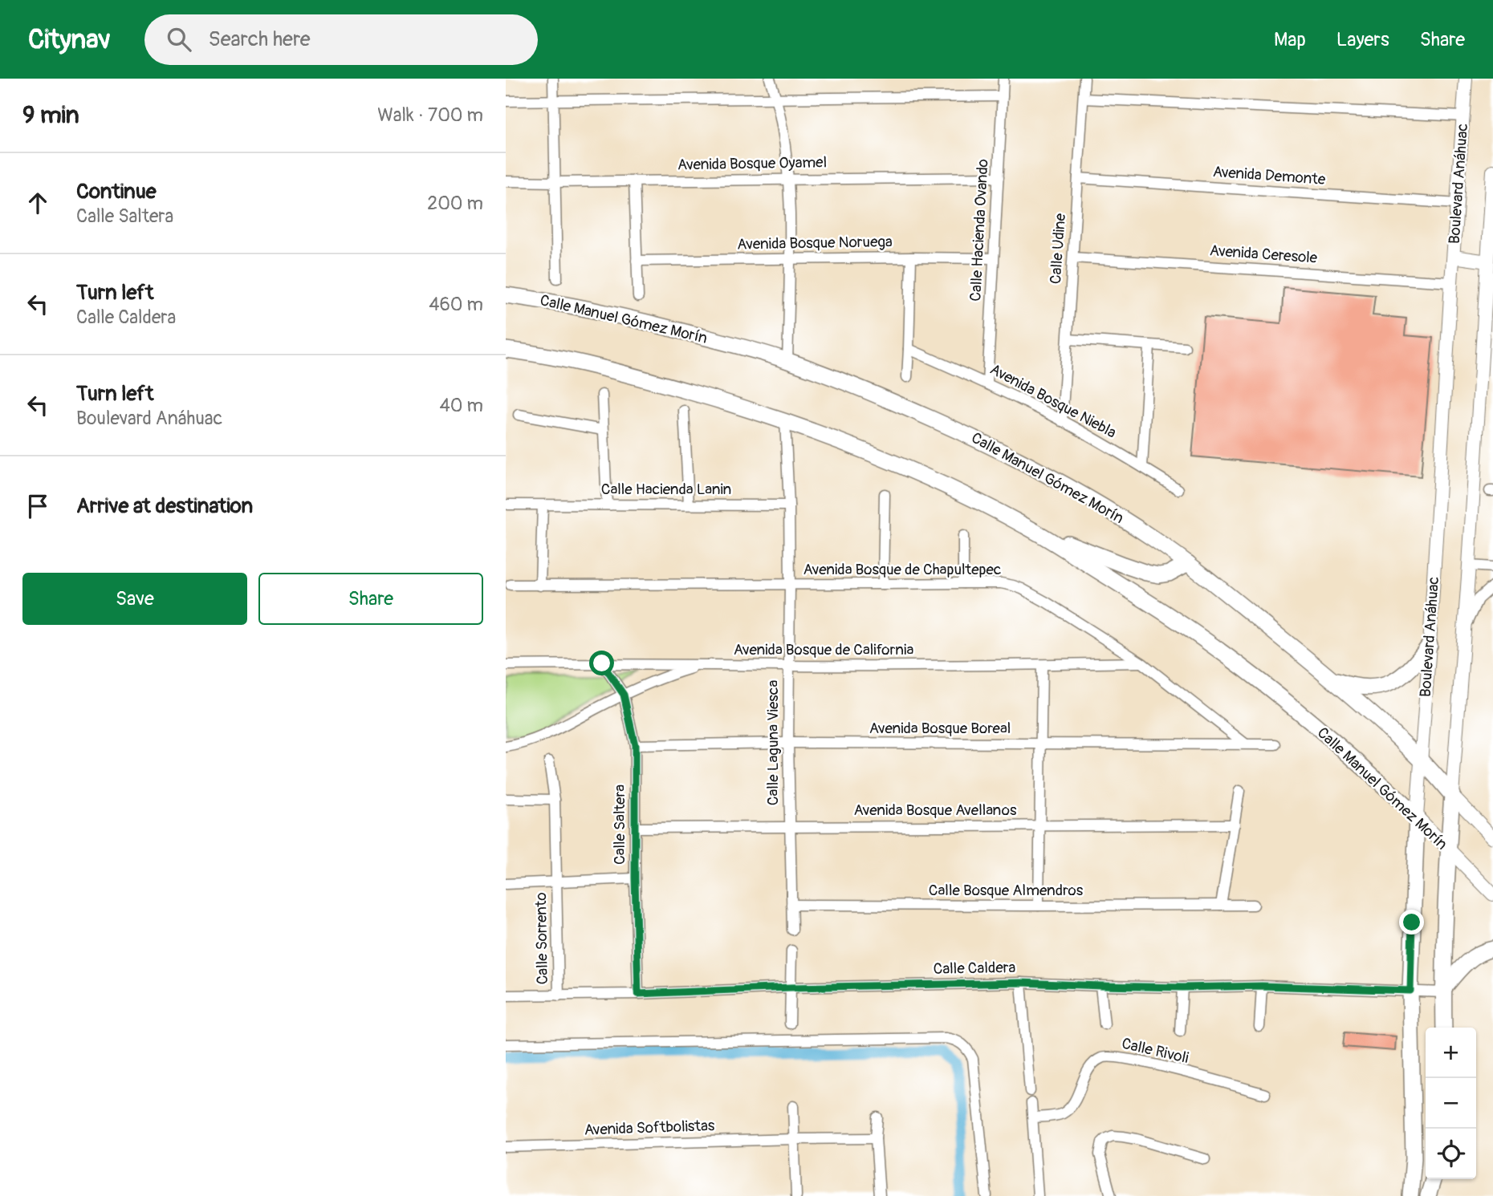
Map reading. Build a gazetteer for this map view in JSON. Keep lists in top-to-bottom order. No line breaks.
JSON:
{"streets":{"main road":["Boulevard Anáhuac","Calle Manuel Gómez Morín"],"street":["Avenida Bosque Oyamel","Avenida Demonte","Calle Hacienda Ovando","Avenida Bosque Noruega","Calle Udine","Avenida Ceresole","Avenida Bosque Niebla","Calle Hacienda Lanin","Avenida Bosque de Chapultepec","Avenida Bosque de California","Avenida Bosque Boreal","Calle Laguna Viesca","Avenida Bosque Avellanos","Calle Saltera","Calle Bosque Almendros","Calle Sorrento","Calle Caldera","Calle Rivoli","Avenida Softbolistas"]},"crossings":[["Avenida Bosque Oyamel","Calle Hacienda Ovando"],["Avenida Demonte","Boulevard Anáhuac"],["Avenida Demonte","Calle Udine"],["Boulevard Anáhuac","Avenida Ceresole"],["Boulevard Anáhuac","Calle Manuel Gómez Morín"],["Boulevard Anáhuac","Calle Caldera"],["Calle Hacienda Ovando","Avenida Bosque Noruega"],["Calle Hacienda Ovando","Avenida Bosque Niebla"],["Calle Udine","Avenida Ceresole"],["Calle Udine","Avenida Bosque Niebla"],["Calle Manuel Gómez Morín","Calle Laguna Viesca"],["Calle Hacienda Lanin","Calle Laguna Viesca"],["Avenida Bosque de Chapultepec","Avenida Bosque de California"],["Avenida Bosque de Chapultepec","Avenida Bosque Boreal"],["Avenida Bosque de Chapultepec","Calle Laguna Viesca"],["Avenida Bosque de California","Calle Laguna Viesca"],["Avenida Bosque de California","Calle Saltera"],["Avenida Bosque Boreal","Calle Laguna Viesca"],["Avenida Bosque Boreal","Calle Saltera"],["Calle Laguna Viesca","Avenida Bosque Avellanos"],["Calle Laguna Viesca","Calle Bosque Almendros"],["Avenida Bosque Avellanos","Calle Saltera"],["Calle Saltera","Calle Caldera"],["Calle Sorrento","Calle Caldera"]],"page":{"header":"Citynav","search":"Search here","nav":["Map","Layers","Share"],"heading":["9 min","Walk · 700 m"],"list":[["Continue","Calle Saltera","200 m"],["Turn left","Calle Caldera","460 m"],["Turn left","Boulevard Anáhuac","40 m"],"Arrive at destination"],"buttons":["Save","Share"],"map_buttons":["+","−"]}}
